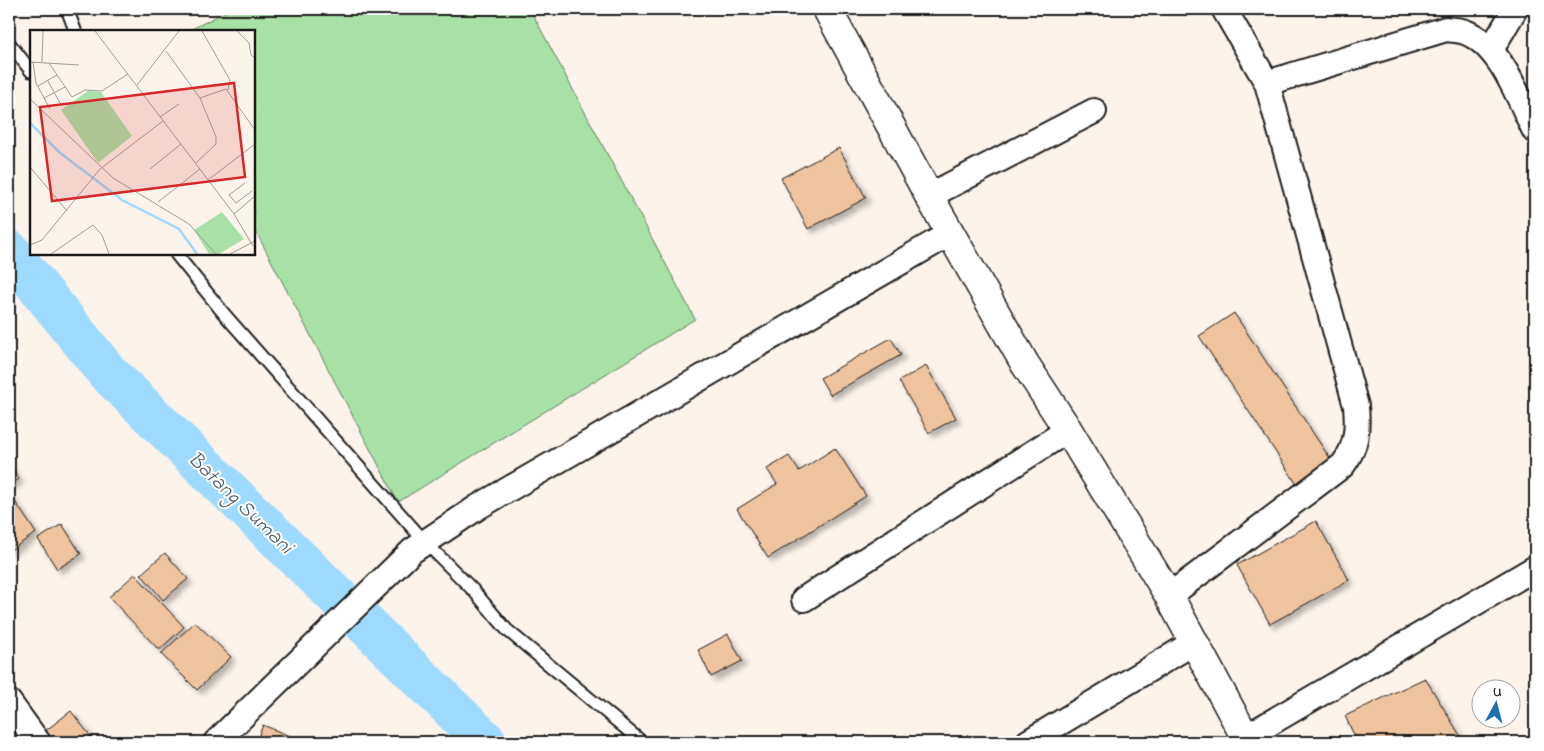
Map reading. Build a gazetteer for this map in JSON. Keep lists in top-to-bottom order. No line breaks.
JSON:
{"water":["Batang Sumani"],"north":"top"}
